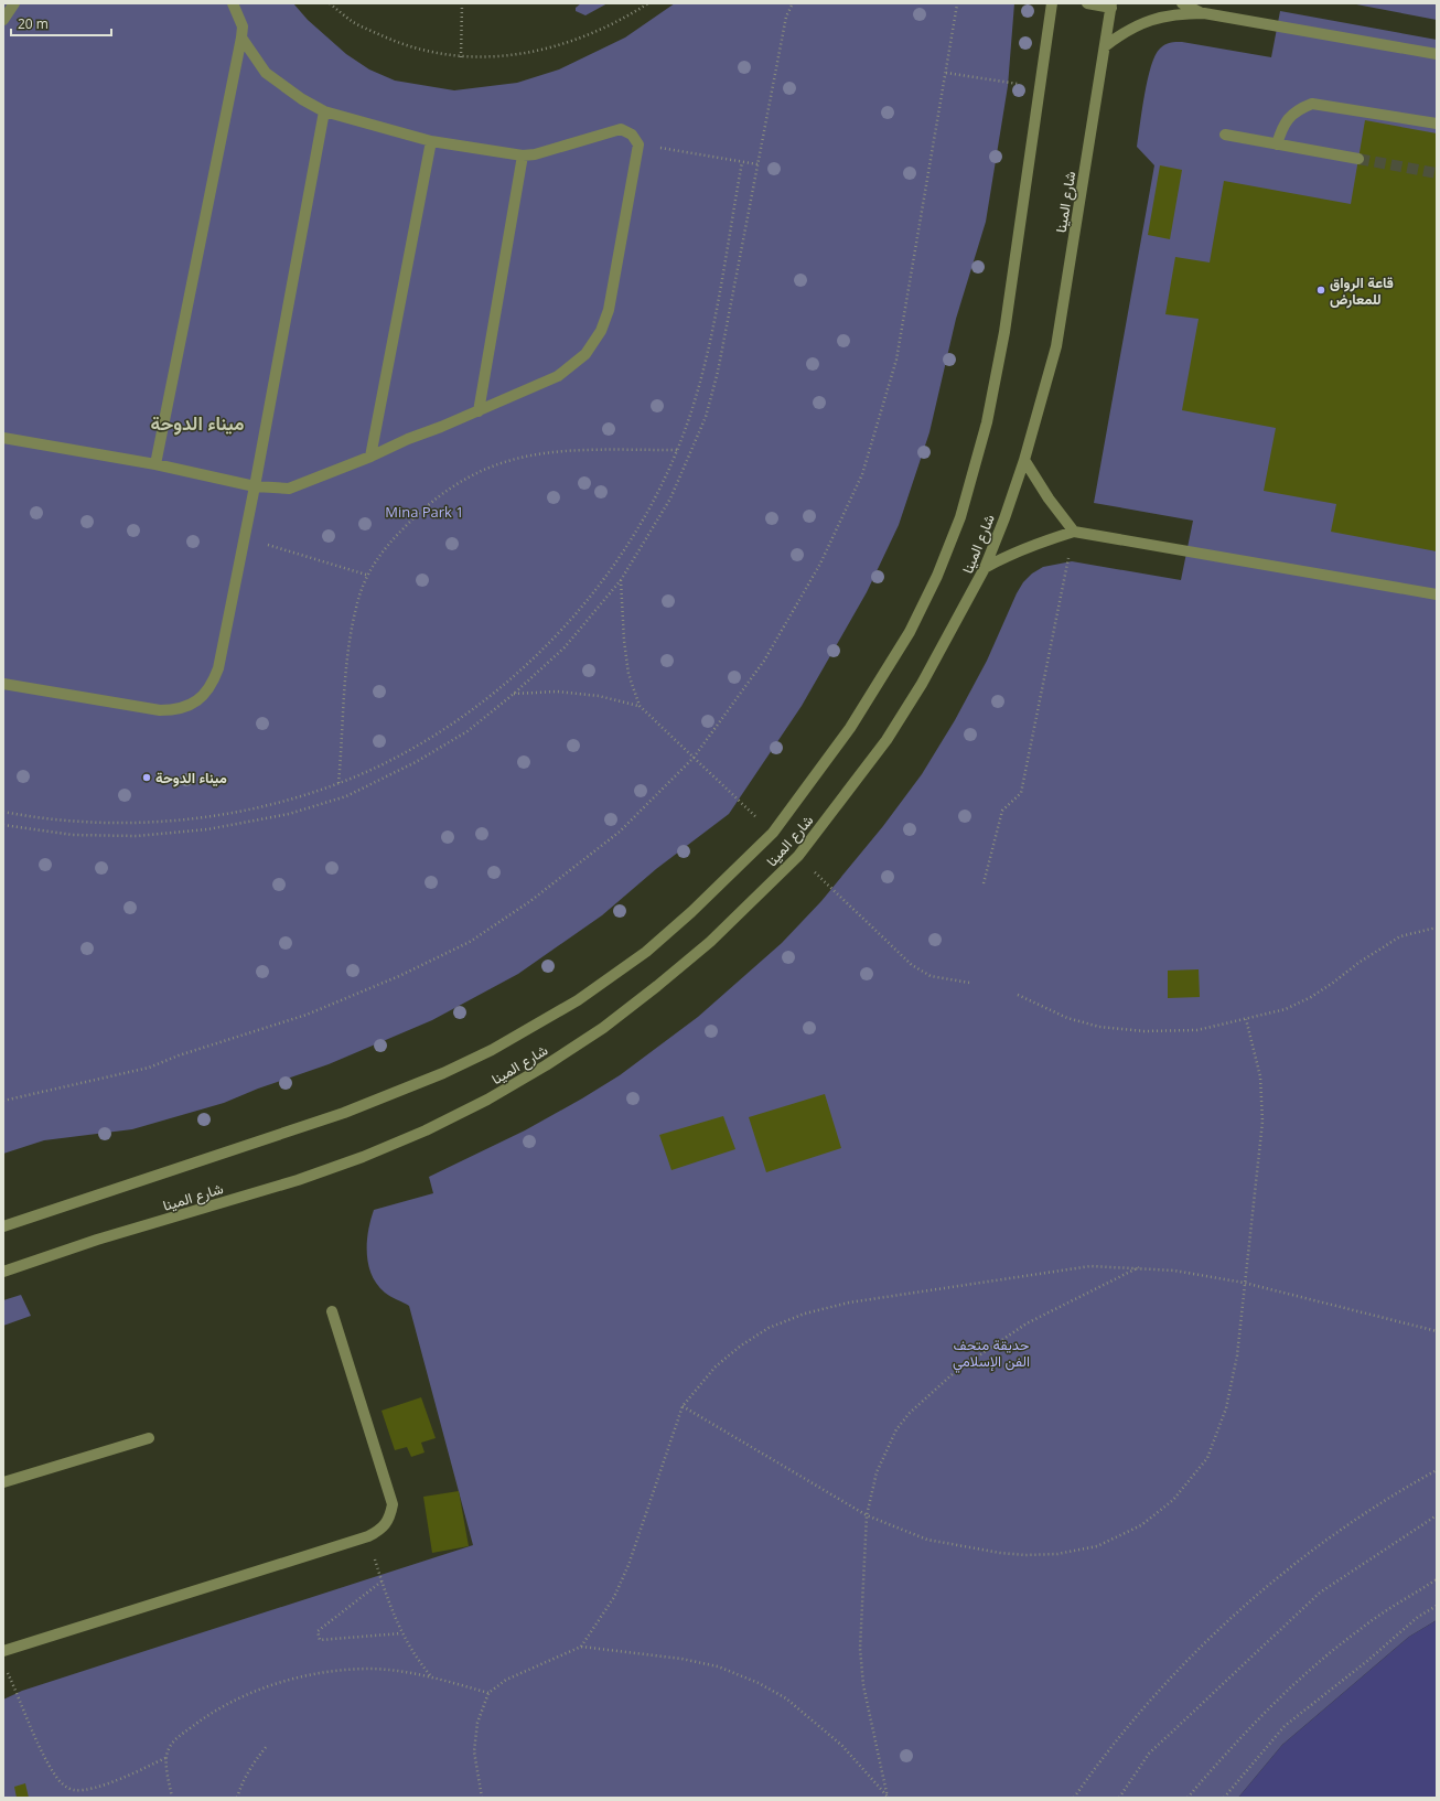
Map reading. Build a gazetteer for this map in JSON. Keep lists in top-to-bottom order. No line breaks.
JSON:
{"streets":{"street":["شارع المينا"]},"districts":["ميناء الدوحة"],"parks":["Mina Park 1","حديقة متحف الفن الإسلامي"],"places":["قاعة الرواق للمعارض","ميناء الدوحة"],"scale_bar":"20 m"}
